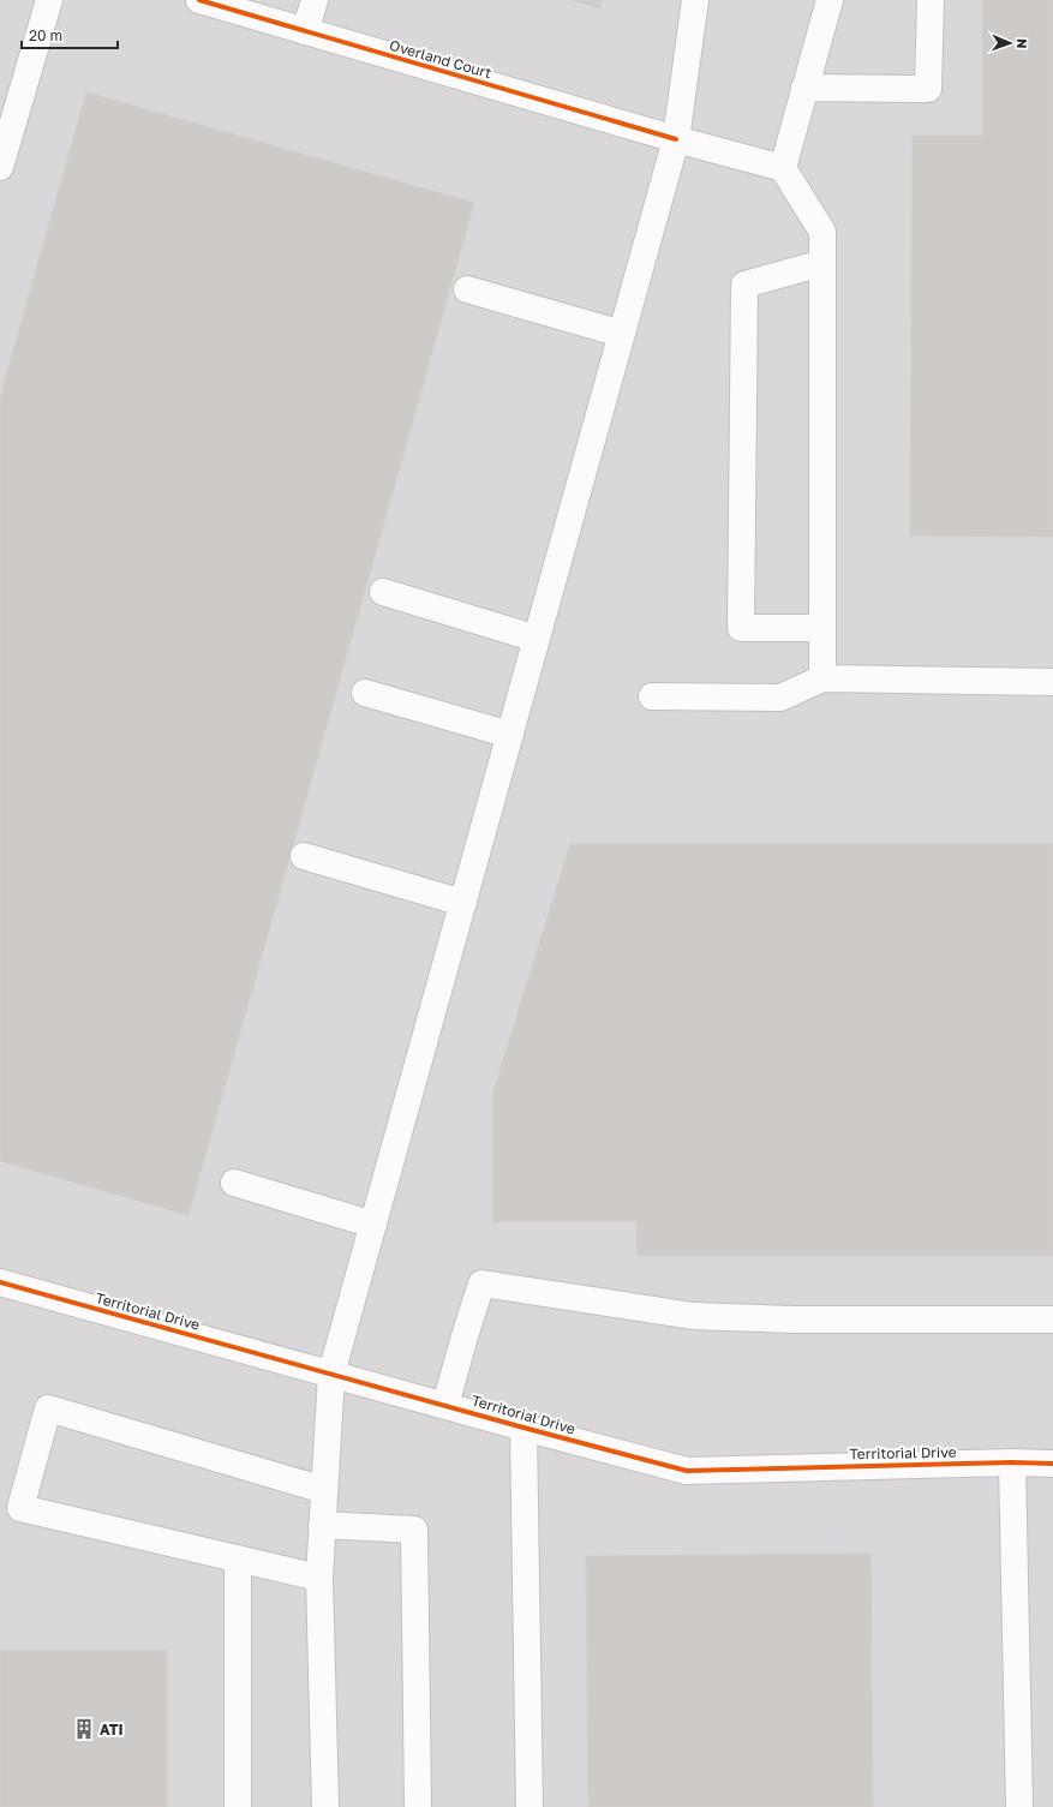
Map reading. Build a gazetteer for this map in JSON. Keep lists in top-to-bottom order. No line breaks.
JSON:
{"streets":{"street":["Overland Court","Territorial Drive"]},"places":{"building":["ATI"]},"scale_bar":"20 m","north":"right"}
